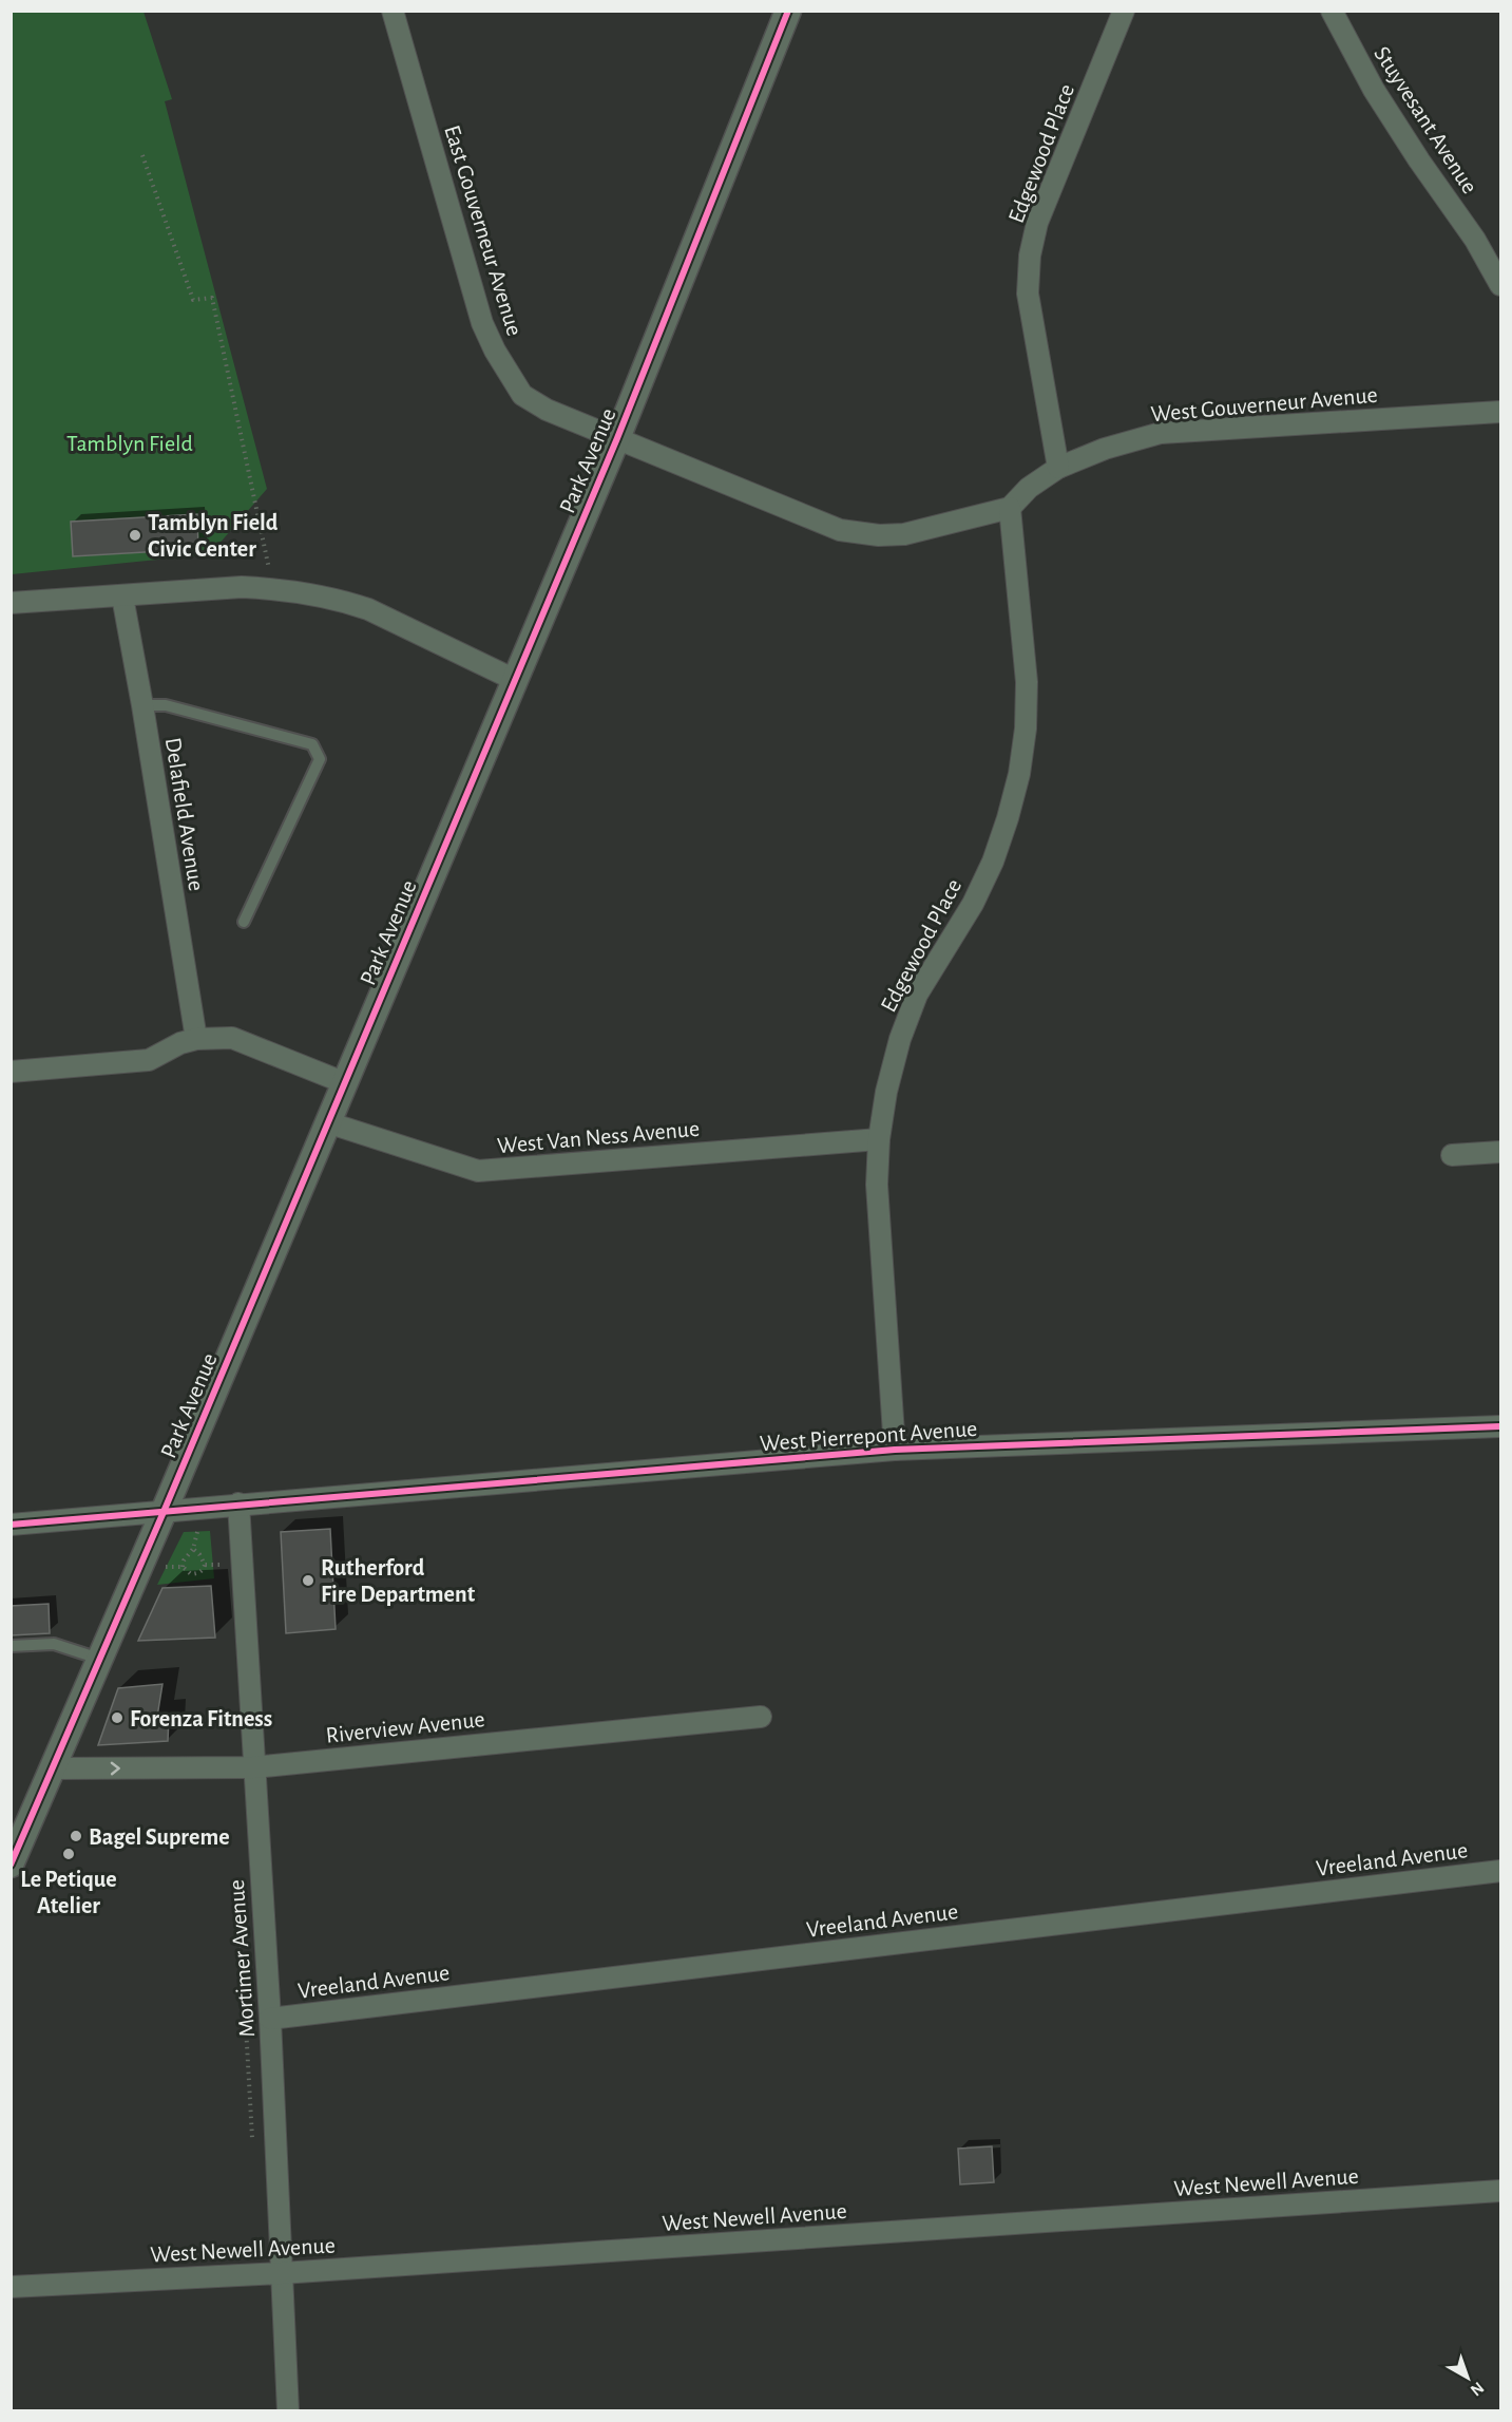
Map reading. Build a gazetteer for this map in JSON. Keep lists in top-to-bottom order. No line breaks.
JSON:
{"streets":{"street":["Stuyvesant Avenue","Edgewood Place","East Gouverneur Avenue","West Gouverneur Avenue","Park Avenue","Delafield Avenue","West Van Ness Avenue","West Pierrepont Avenue","Riverview Avenue","Vreeland Avenue","Mortimer Avenue","West Newell Avenue"]},"crossings":[["Edgewood Place","West Gouverneur Avenue"],["Edgewood Place","West Van Ness Avenue"],["Edgewood Place","West Pierrepont Avenue"],["East Gouverneur Avenue","Park Avenue"],["Park Avenue","West Van Ness Avenue"],["Park Avenue","West Pierrepont Avenue"],["Park Avenue","Riverview Avenue"],["West Pierrepont Avenue","Mortimer Avenue"],["Riverview Avenue","Mortimer Avenue"],["Vreeland Avenue","Mortimer Avenue"],["Mortimer Avenue","West Newell Avenue"]],"parks":["Tamblyn Field"],"places":["Tamblyn Field Civic Center","Rutherford Fire Department","Forenza Fitness","Bagel Supreme","Le Petique Atelier"],"north":"bottom right"}
